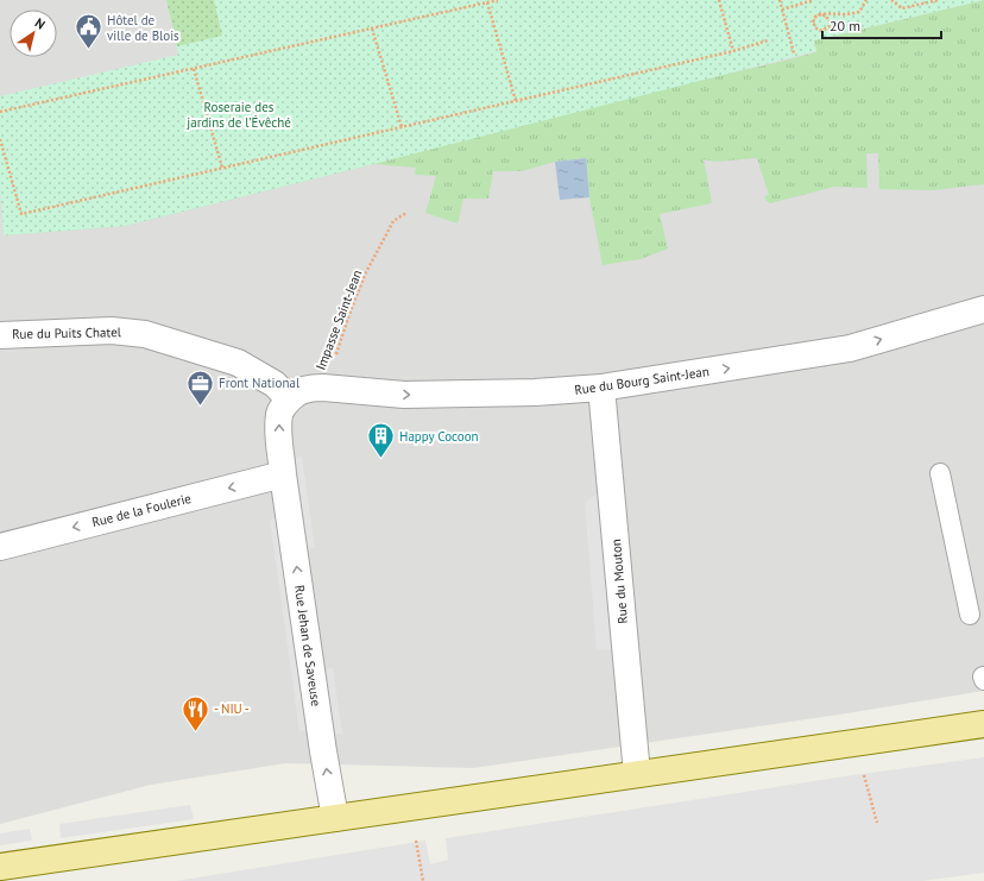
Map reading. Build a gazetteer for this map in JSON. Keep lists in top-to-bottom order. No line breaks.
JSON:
{"streets":{"street":["Rue du Puits Chatel","Rue du Bourg Saint-Jean","Rue de la Foulerie","Rue du Mouton","Rue Jehan de Saveuse"],"path":["Impasse Saint-Jean"]},"crossings":[["Impasse Saint-Jean","Rue du Bourg Saint-Jean"],["Rue du Puits Chatel","Rue du Bourg Saint-Jean"],["Rue du Bourg Saint-Jean","Rue du Mouton"],["Rue de la Foulerie","Rue Jehan de Saveuse"]],"one_way":["Rue du Bourg Saint-Jean","Rue de la Foulerie","Rue Jehan de Saveuse"],"parks":["Roseraie des jardins de l’Évêché"],"places":{"public building":["Hôtel de ville de Blois"],"office":["Front National"],"building":["Happy Cocoon"],"restaurant":["‑ NIU ‑"]},"scale_bar":"20 m","north":"top right"}
